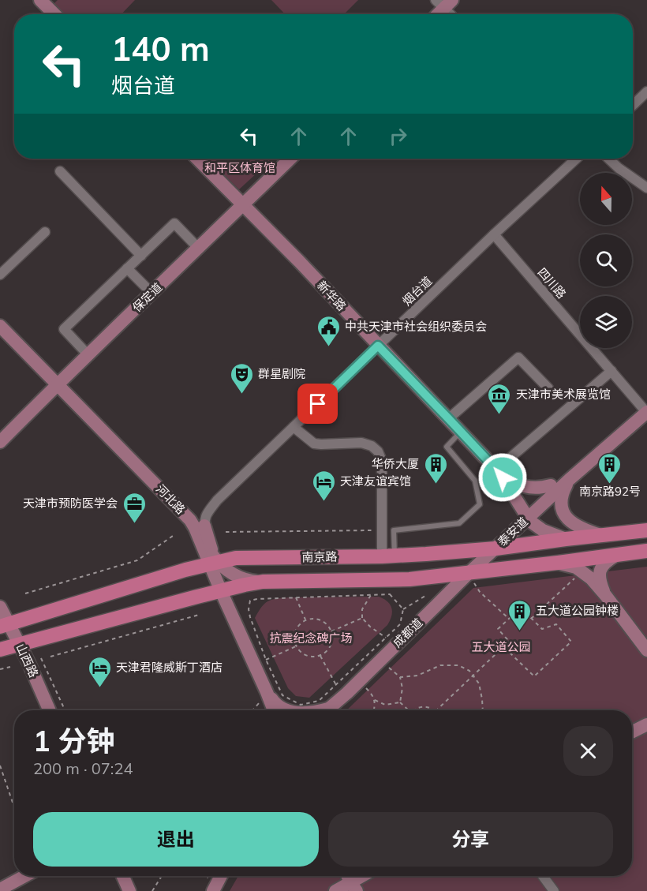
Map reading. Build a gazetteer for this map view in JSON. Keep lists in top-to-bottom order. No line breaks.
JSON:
{"streets":{"main road":["南京路"],"street":["四川路","烟台道","新华路","保定道","河北路","泰安道","成都道","山西路"]},"crossings":[["四川路","烟台道"],["四川路","泰安道"],["烟台道","新华路"],["烟台道","河北路"],["新华路","保定道"],["新华路","泰安道"],["新华路","南京路"],["保定道","河北路"],["河北路","南京路"],["泰安道","南京路"],["泰安道","成都道"],["南京路","成都道"],["南京路","山西路"]],"parks":["和平区体育馆","抗震纪念碑广场","五大道公园"],"places":{"public building":["中共天津市社会组织委员会"],"theatre":["群星剧院"],"museum":["天津市美术展览馆"],"building":["华侨大厦","南京路92号","五大道公园钟楼"],"hotel":["天津友谊宾馆","天津君隆威斯丁酒店"],"office":["天津市预防医学会"]},"north":"top","page":{"turn":["140 m","烟台道"],"heading":["1 分钟","200 m · 07:24"],"buttons":["退出","分享"]}}
